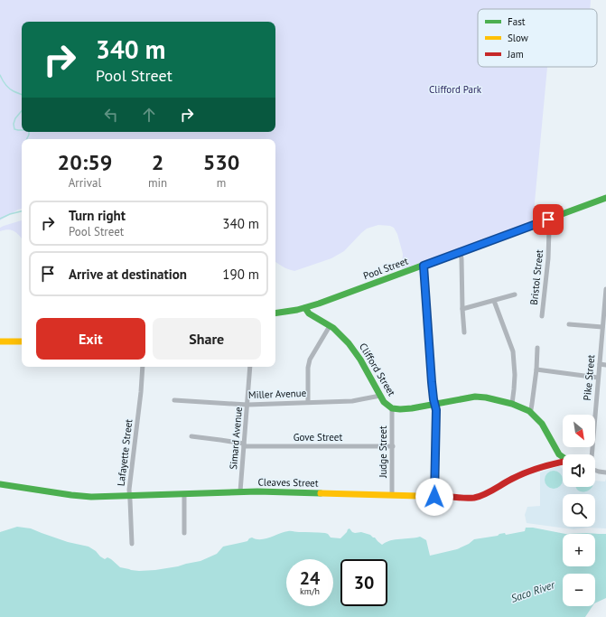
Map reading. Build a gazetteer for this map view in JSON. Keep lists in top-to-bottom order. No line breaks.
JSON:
{"streets":{"street":["Pool Street","Bristol Street","Clifford Street","Pike Street","Miller Avenue","Gove Street","Simard Avenue","Judge Street","Lafayette Street","Cleaves Street"]},"crossings":[["Pool Street","Bristol Street"],["Pool Street","Clifford Street"],["Clifford Street","Miller Avenue"],["Clifford Street","Judge Street"],["Miller Avenue","Simard Avenue"],["Gove Street","Simard Avenue"],["Gove Street","Judge Street"],["Simard Avenue","Cleaves Street"],["Judge Street","Cleaves Street"],["Lafayette Street","Cleaves Street"]],"water":["Saco River"],"parks":["Clifford Park"],"legend":["Fast","Slow","Jam"],"north":"bottom right","page":{"turn":["340 m","Pool Street"],"eta":["20:59","Arrival","2","min","530","m"],"list":[{"name":"Turn right","note":"Pool Street","value":"340 m"},{"name":"Arrive at destination","value":"190 m"}],"buttons":["Exit","Share"],"map_buttons":["+","−"],"speed":"24 km/h","limit":"30"}}
